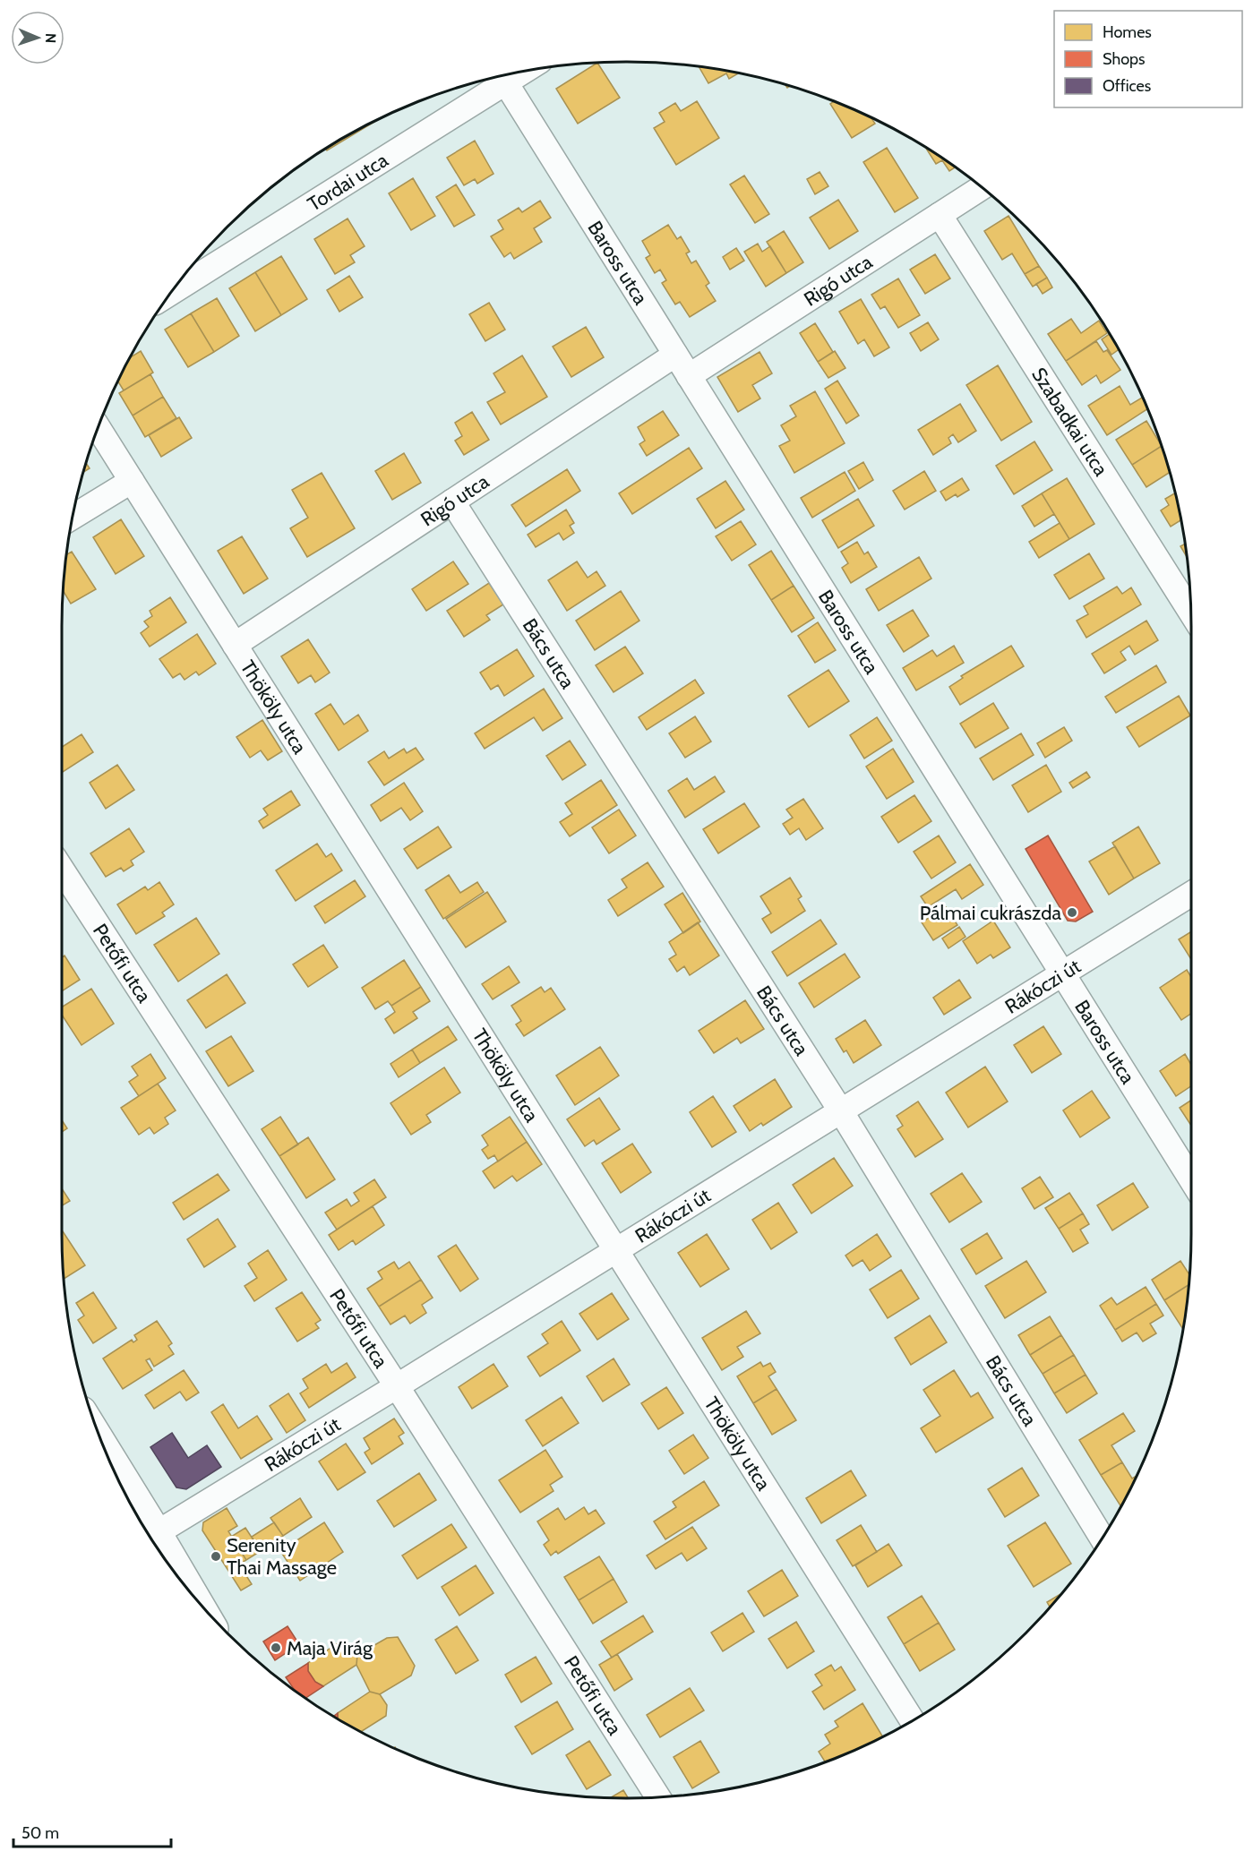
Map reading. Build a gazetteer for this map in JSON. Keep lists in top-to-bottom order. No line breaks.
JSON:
{"streets":{"street":["Tordai utca","Baross utca","Rigó utca","Szabadkai utca","Bács utca","Thököly utca","Petőfi utca","Rákóczi út"]},"crossings":[["Baross utca","Rigó utca"],["Baross utca","Rákóczi út"],["Rigó utca","Szabadkai utca"],["Rigó utca","Bács utca"],["Rigó utca","Thököly utca"],["Bács utca","Rákóczi út"],["Thököly utca","Rákóczi út"],["Petőfi utca","Rákóczi út"]],"places":["Pálmai cukrászda","Serenity Thai Massage","Maja Virág"],"legend":["Homes","Shops","Offices"],"scale_bar":"50 m","north":"right"}
